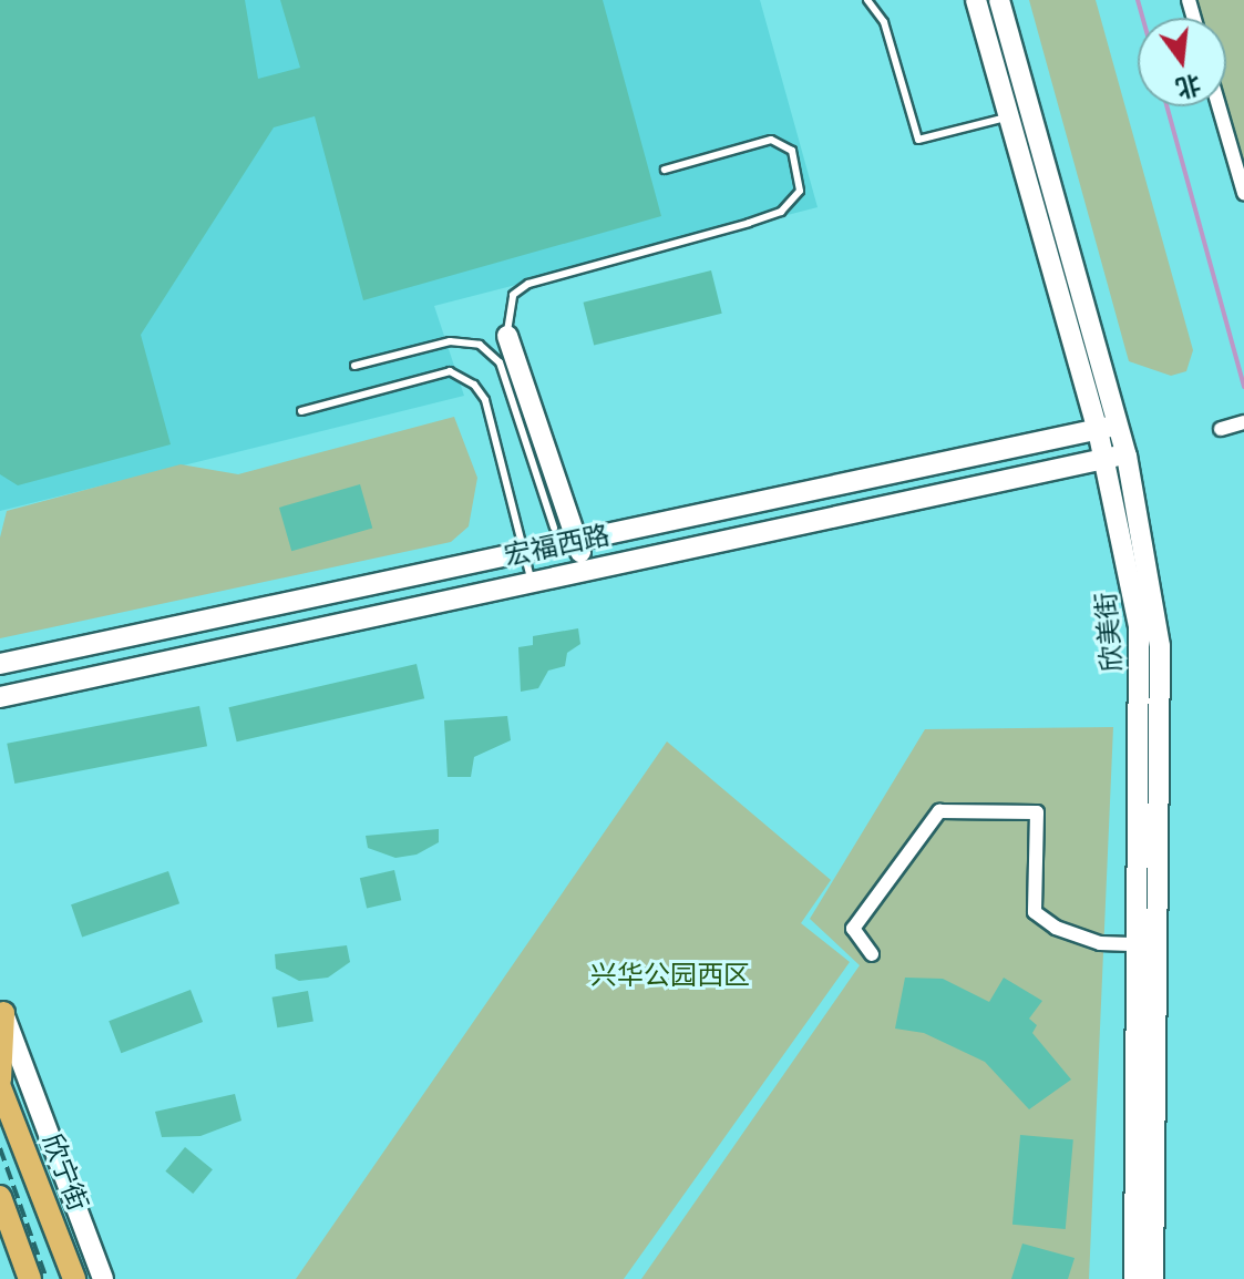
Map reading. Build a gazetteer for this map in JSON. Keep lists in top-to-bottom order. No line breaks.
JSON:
{"streets":{"main road":["欣宁街"],"street":["宏福西路","欣美街"]},"crossings":[["宏福西路","欣美街"]],"parks":["兴华公园西区"],"north":"bottom"}
